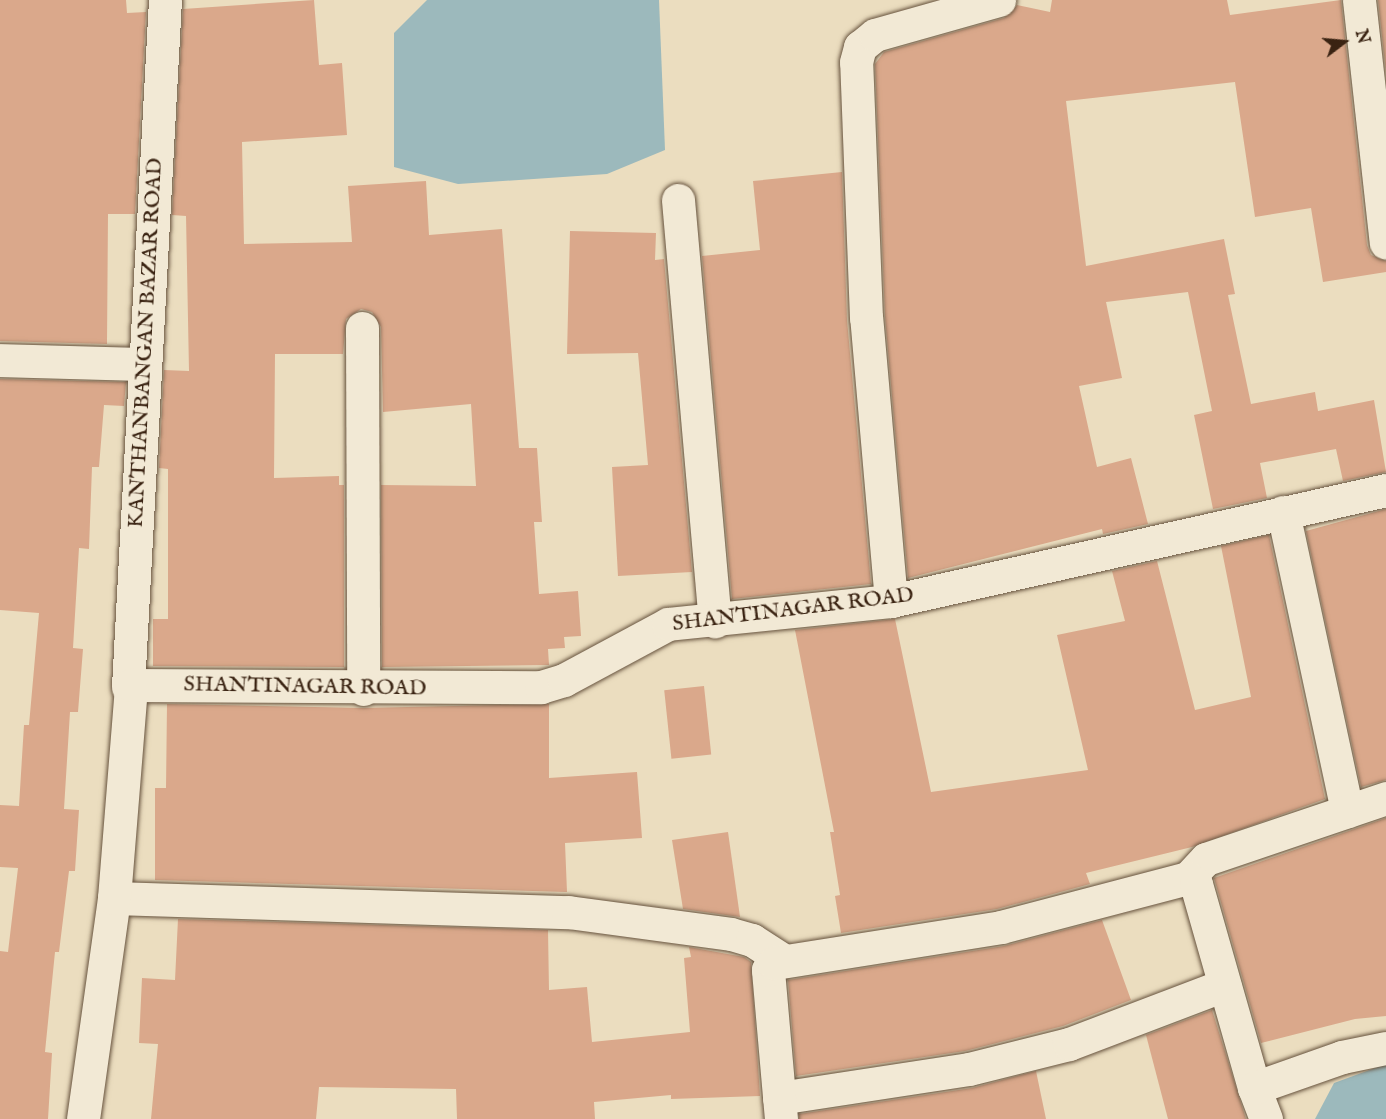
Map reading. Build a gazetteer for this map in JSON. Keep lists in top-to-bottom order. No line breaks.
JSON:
{"streets":{"street":["KANTHANBANGAN BAZAR ROAD","SHANTINAGAR ROAD"]},"crossings":[["KANTHANBANGAN BAZAR ROAD","SHANTINAGAR ROAD"]],"north":"right"}
